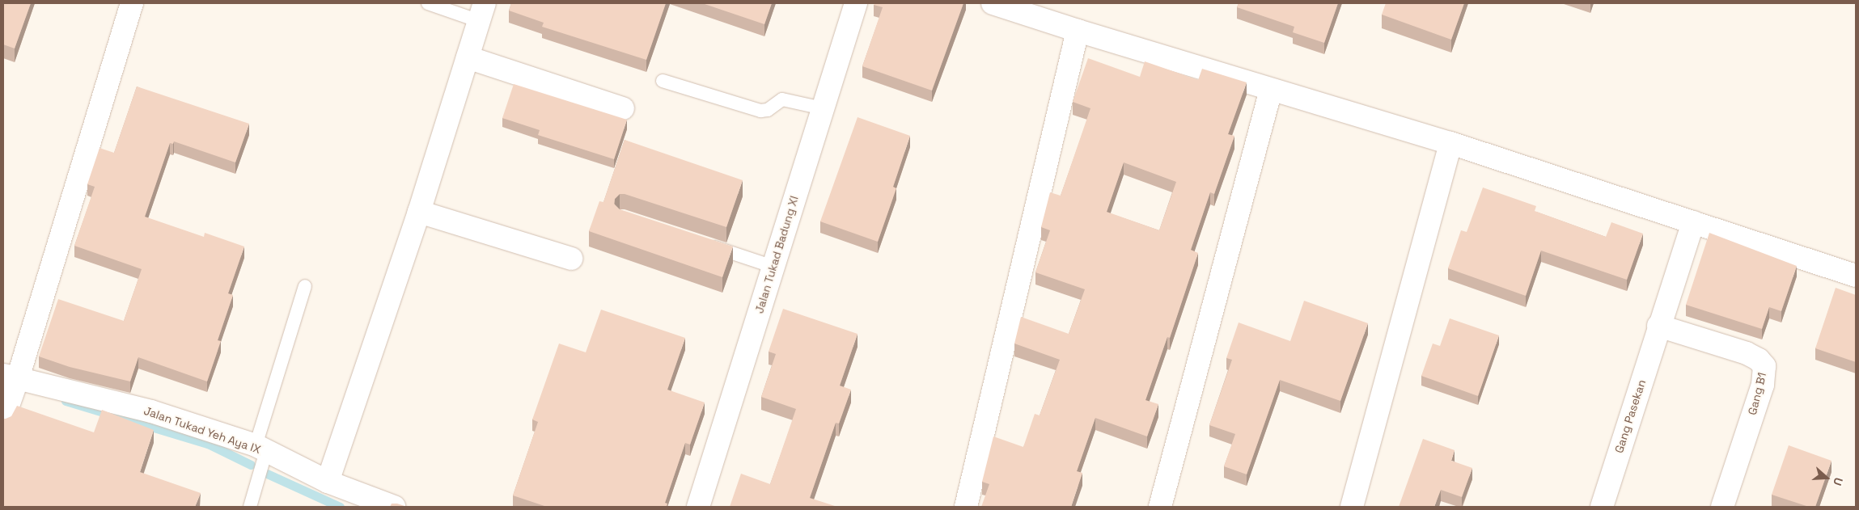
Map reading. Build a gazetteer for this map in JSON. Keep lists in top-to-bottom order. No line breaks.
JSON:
{"streets":{"street":["Jalan Tukad Badung XI","Gang B1","Gang Pasekan","Jalan Tukad Yeh Aya IX"]},"crossings":[["Gang B1","Gang Pasekan"]],"north":"right"}
